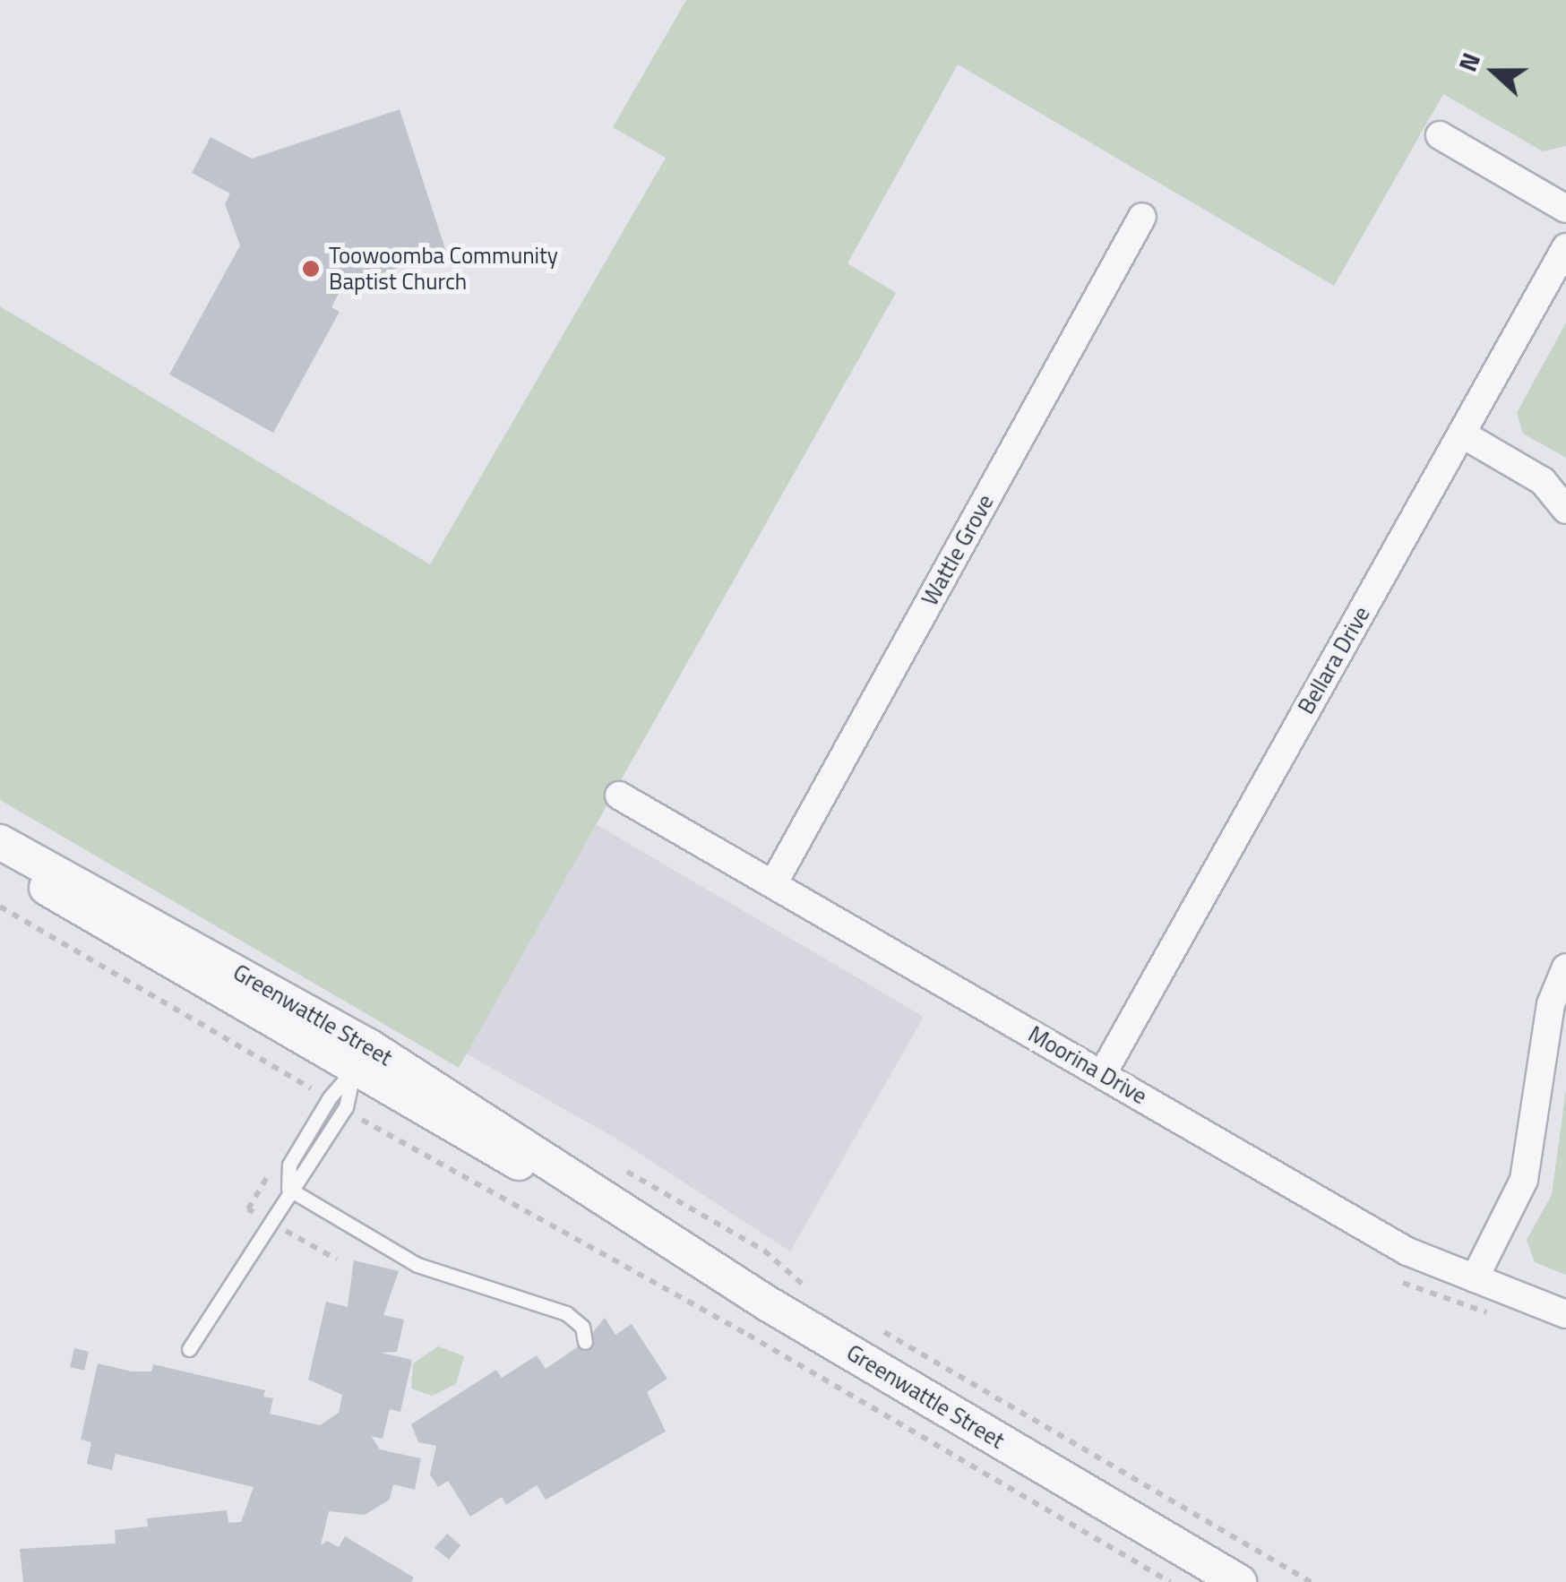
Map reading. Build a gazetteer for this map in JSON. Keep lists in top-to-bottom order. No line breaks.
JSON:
{"streets":{"street":["Wattle Grove","Bellara Drive","Greenwattle Street","Moorina Drive"]},"crossings":[["Wattle Grove","Moorina Drive"],["Bellara Drive","Moorina Drive"]],"places":["Toowoomba Community Baptist Church"],"north":"left"}
